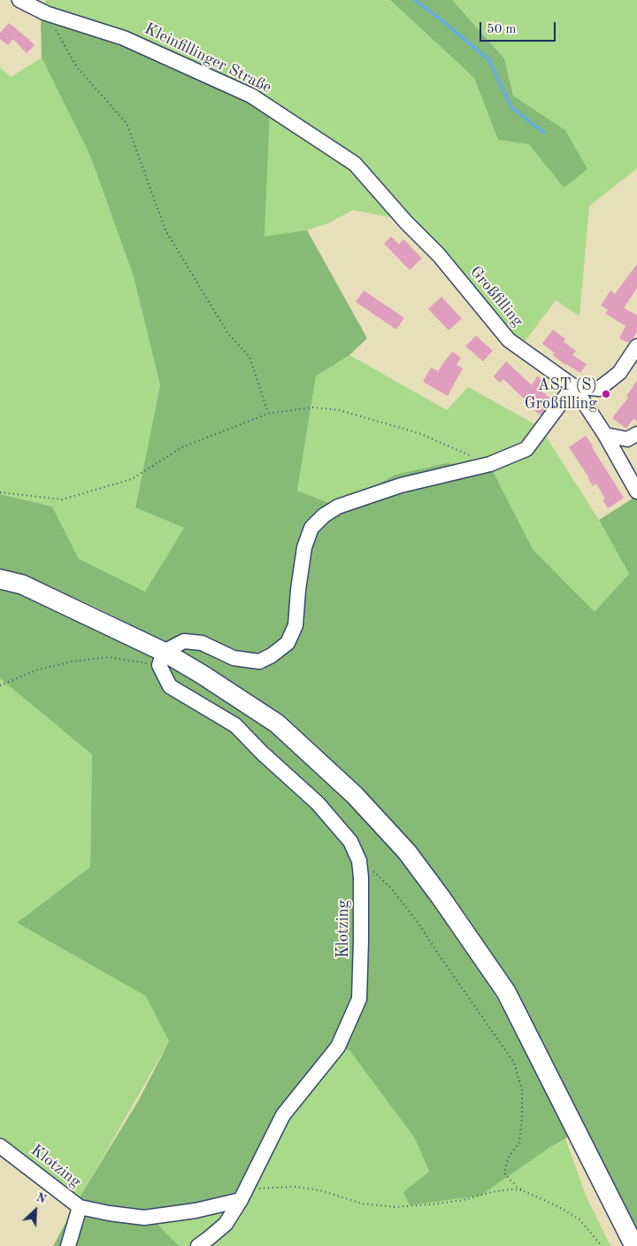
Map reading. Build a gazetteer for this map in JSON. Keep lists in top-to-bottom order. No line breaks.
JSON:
{"streets":{"street":["Kleinfillinger Straße","Großfilling","Klotzing"]},"crossings":[["Kleinfillinger Straße","Großfilling"]],"places":["AST (S) Großfilling"],"scale_bar":"50 m","north":"top right"}
